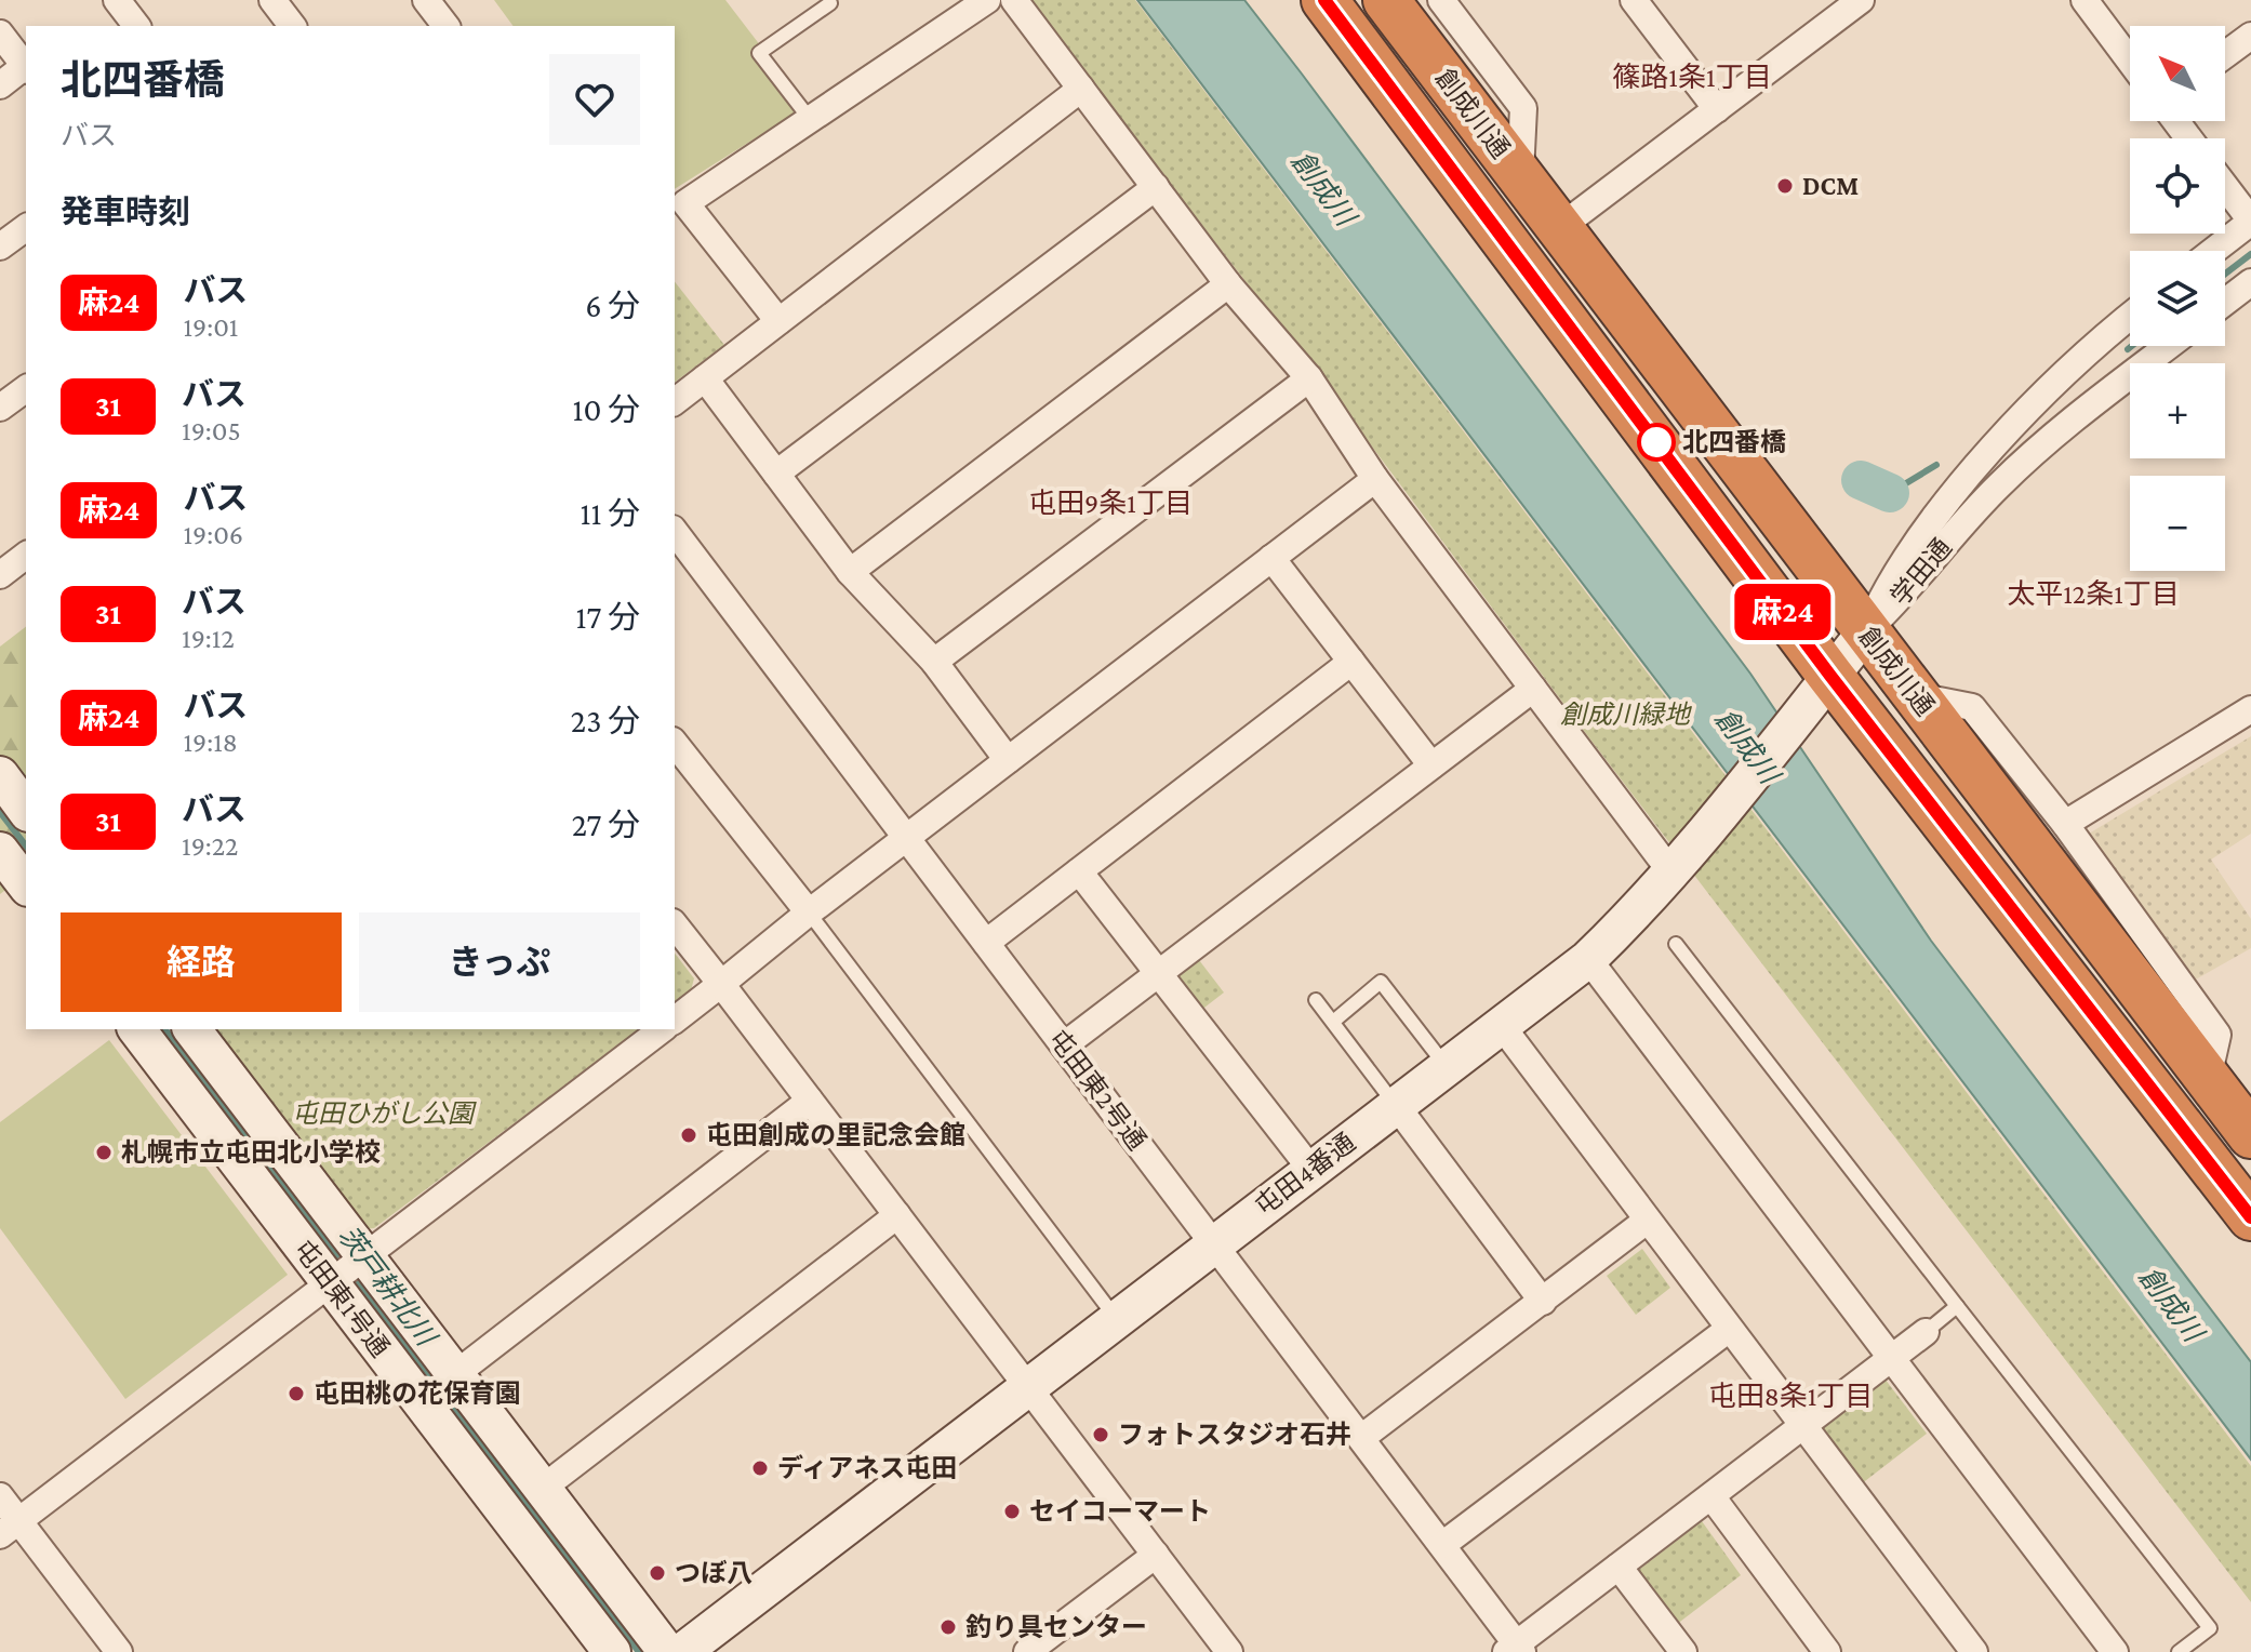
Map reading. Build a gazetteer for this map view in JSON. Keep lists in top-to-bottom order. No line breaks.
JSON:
{"streets":{"highway":["創成川通"],"street":["学田通","屯田東2号通","屯田4番通","屯田東1号通"]},"crossings":[["創成川通","学田通"],["創成川通","屯田4番通"],["学田通","屯田4番通"],["屯田東2号通","屯田4番通"]],"districts":["篠路1条1丁目","屯田9条1丁目","太平12条1丁目","屯田8条1丁目"],"water":["創成川","茨戸耕北川"],"parks":["創成川緑地","屯田ひがし公園"],"places":["DCM","北四番橋","屯田創成の里記念会館","札幌市立屯田北小学校","屯田桃の花保育園","フォトスタジオ石井","ディアネス屯田","セイコーマート","つぼ八","釣り具センター"],"lines":["bus line 麻24"],"north":"top left","page":{"on_map":"麻24","map_buttons":["+","−"],"heading":[["北四番橋","バス"],"発車時刻"],"list":[{"mark":"麻24","name":"バス","note":"19:01","value":"6 分"},{"mark":"31","name":"バス","note":"19:05","value":"10 分"},{"mark":"麻24","name":"バス","note":"19:06","value":"11 分"},{"mark":"31","name":"バス","note":"19:12","value":"17 分"},{"mark":"麻24","name":"バス","note":"19:18","value":"23 分"},{"mark":"31","name":"バス","note":"19:22","value":"27 分"}],"buttons":["経路","きっぷ"]}}
